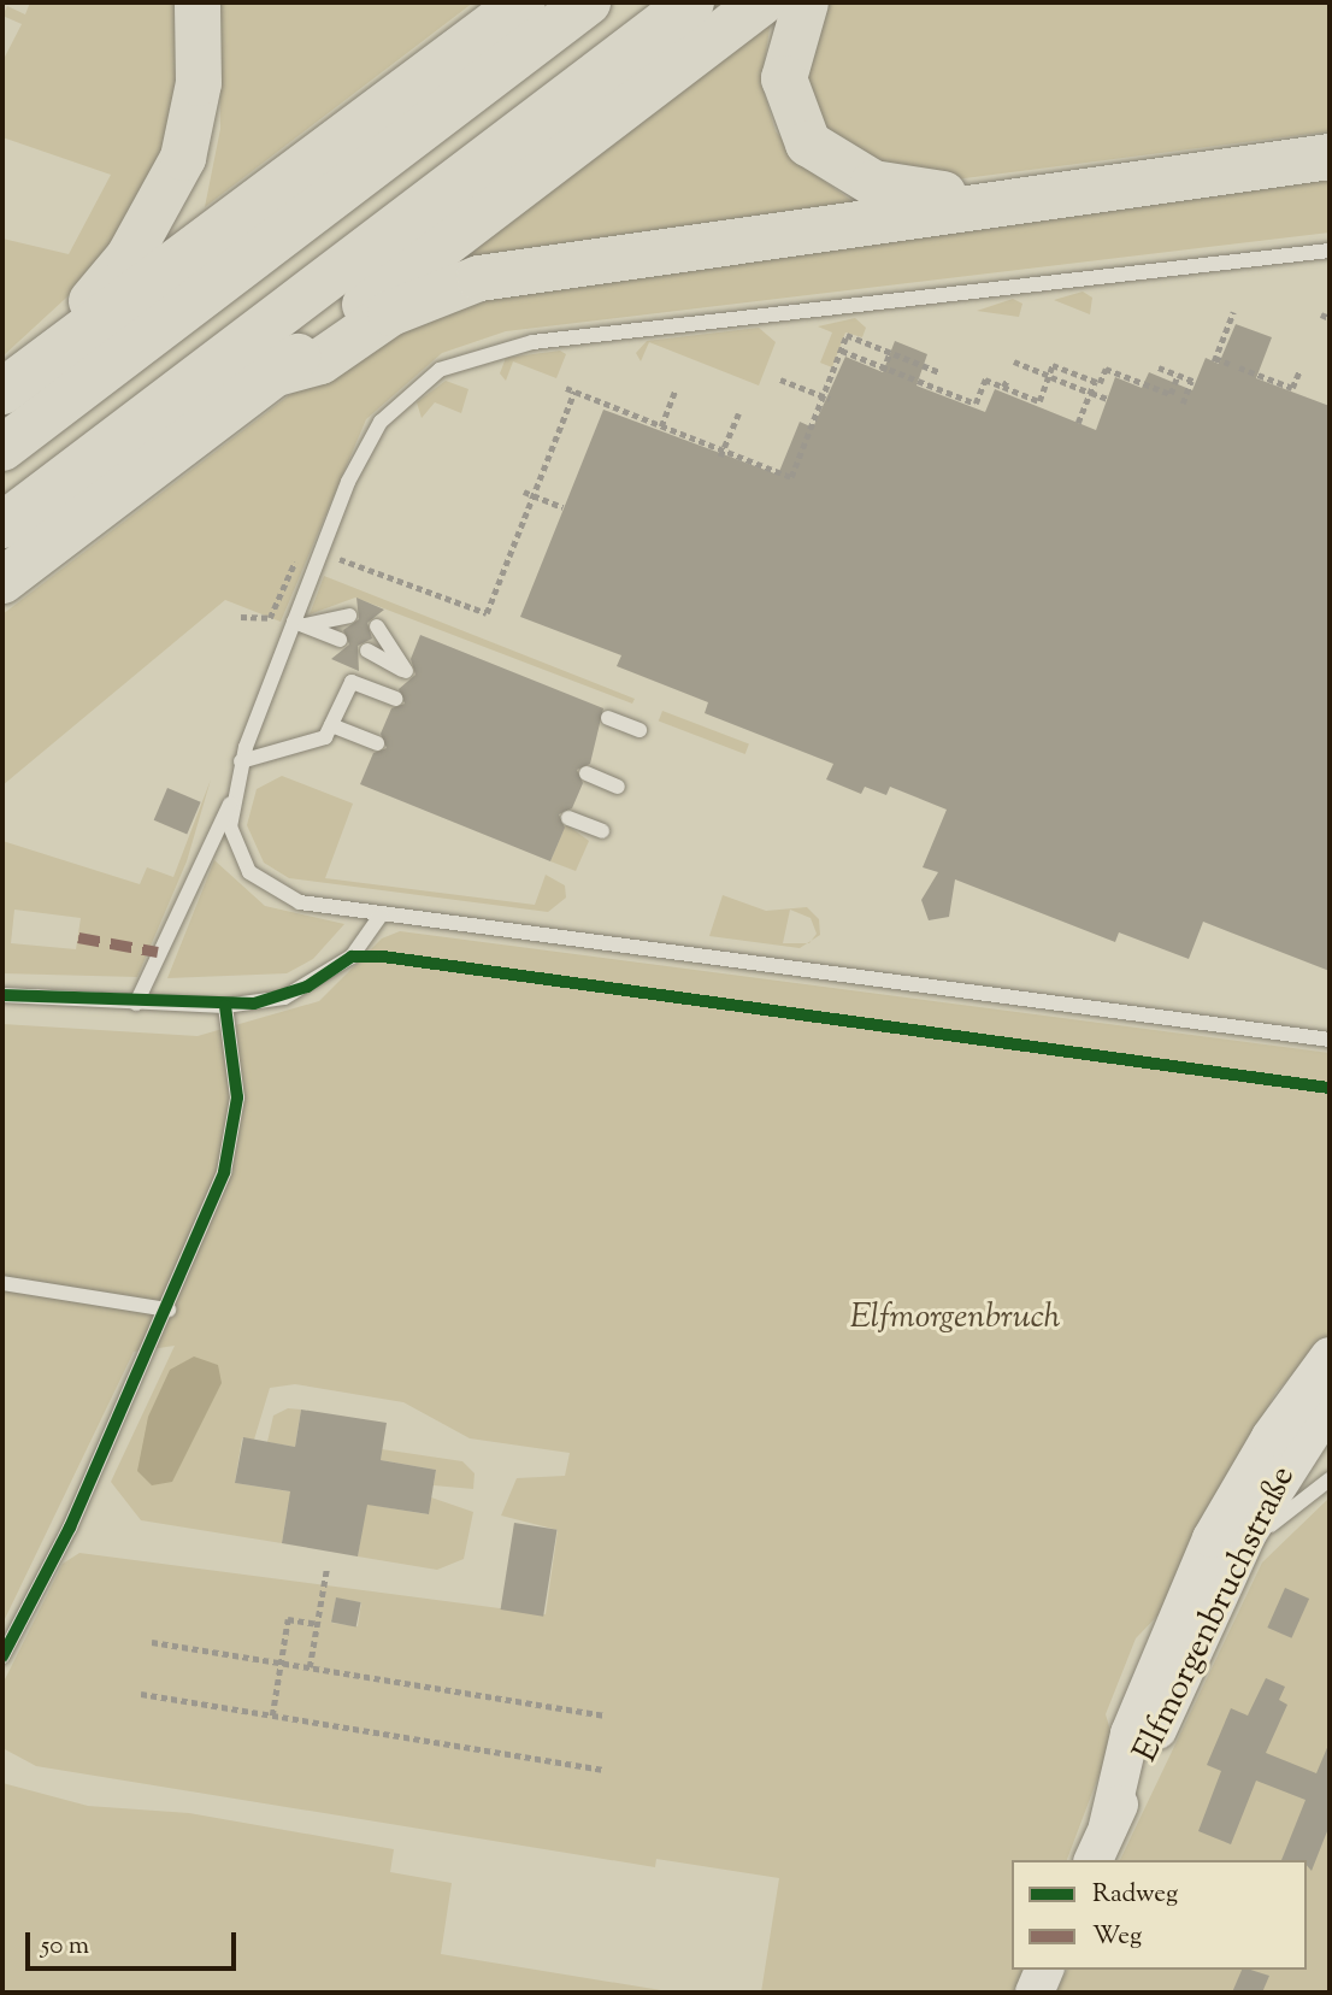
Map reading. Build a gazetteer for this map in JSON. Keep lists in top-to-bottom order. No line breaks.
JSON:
{"streets":{"main road":["Elfmorgenbruchstraße"]},"parks":["Elfmorgenbruch"],"legend":["Radweg","Weg"],"scale_bar":"50 m"}
